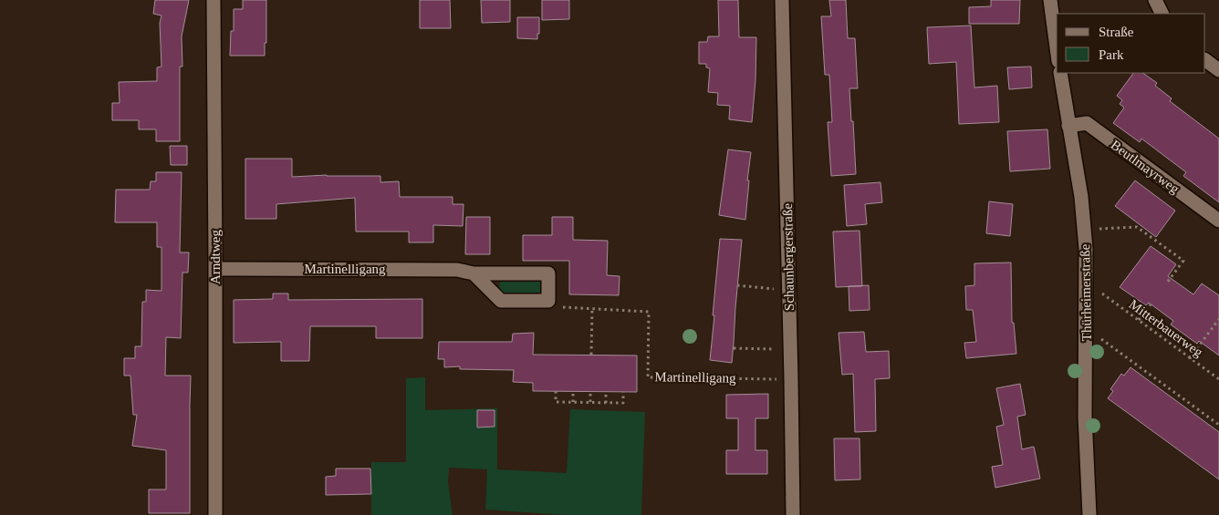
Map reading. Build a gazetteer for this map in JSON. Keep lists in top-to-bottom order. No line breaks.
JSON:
{"streets":{"street":["Beutlmayrweg","Arndtweg","Schaunbergerstraße","Martinelligang","Thürheimerstraße"],"path":["Mitterbauerweg"]},"crossings":[["Beutlmayrweg","Thürheimerstraße"],["Arndtweg","Martinelligang"],["Schaunbergerstraße","Martinelligang"]],"legend":["Straße","Park"]}
